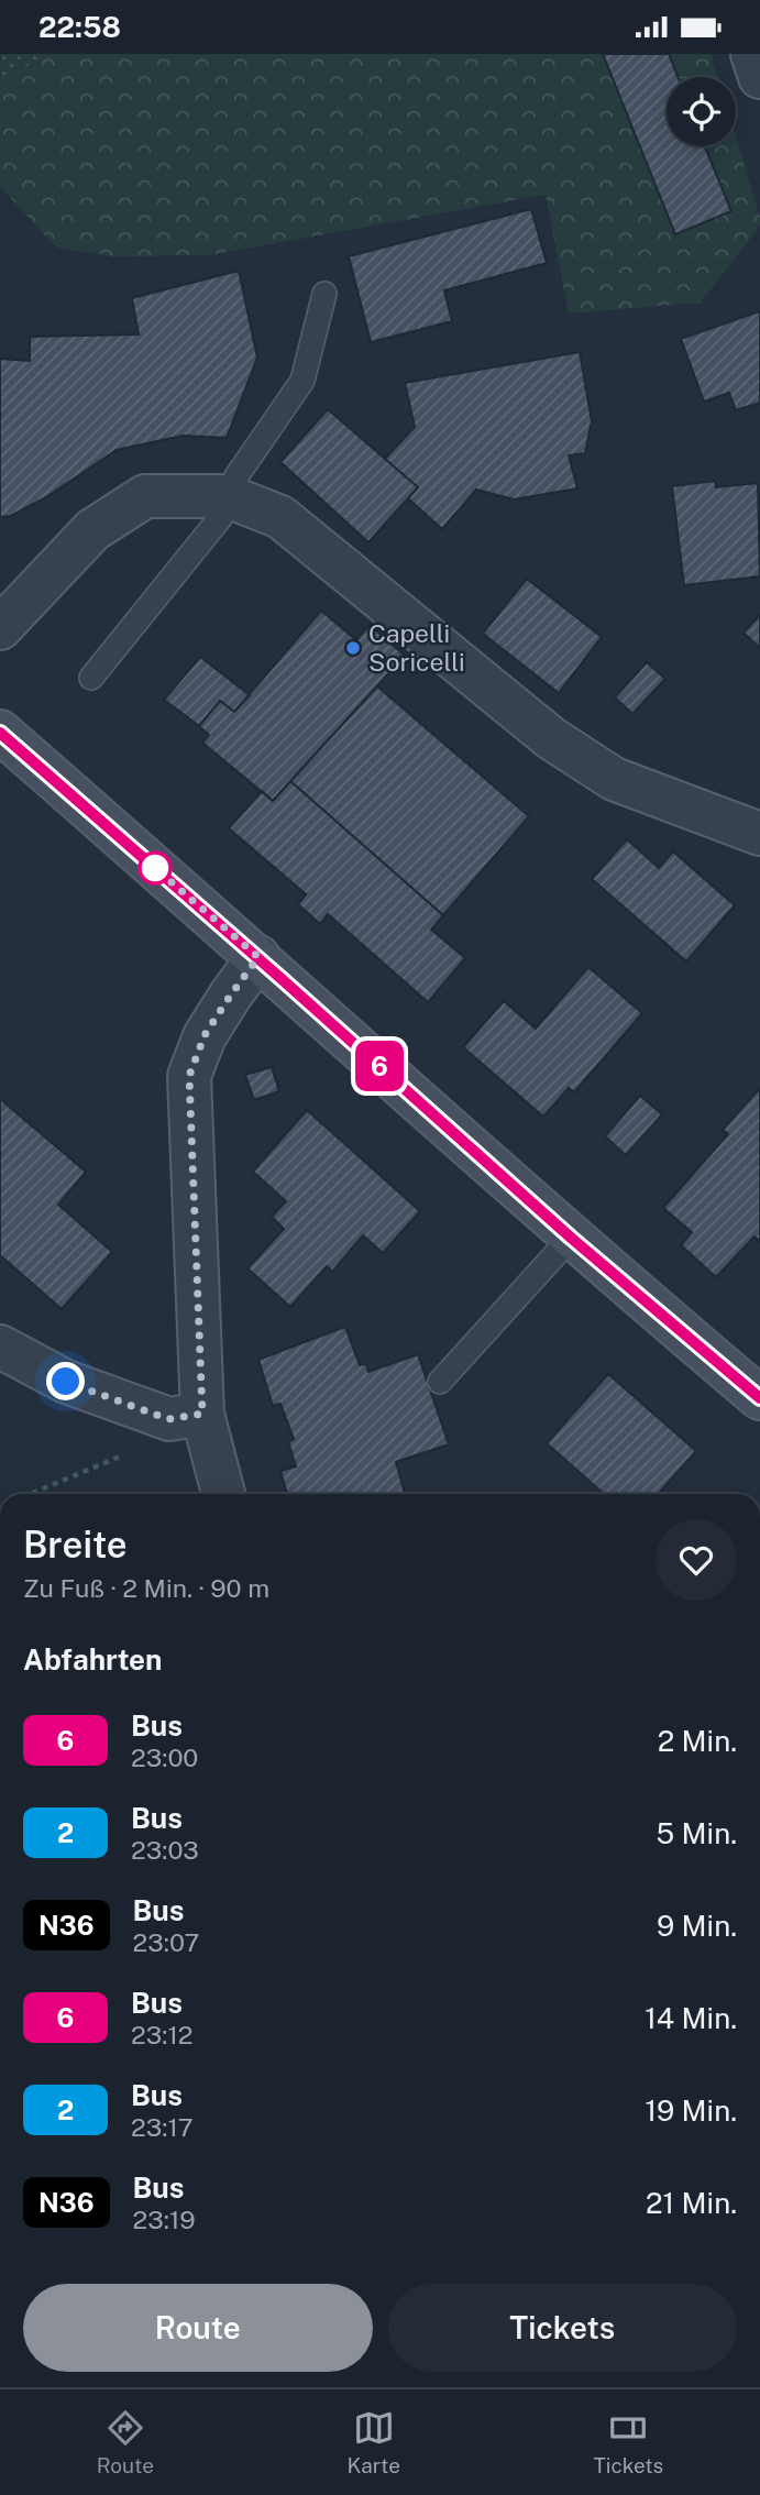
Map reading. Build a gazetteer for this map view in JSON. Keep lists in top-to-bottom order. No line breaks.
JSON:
{"places":["Capelli Soricelli"],"lines":["bus line 6"],"page":{"status":"22:58","on_map":"6","heading":[["Breite","Zu Fuß · 2 Min. · 90 m"],"Abfahrten"],"list":[{"mark":"6","name":"Bus","note":"23:00","value":"2 Min."},{"mark":"2","name":"Bus","note":"23:03","value":"5 Min."},{"mark":"N36","name":"Bus","note":"23:07","value":"9 Min."},{"mark":"6","name":"Bus","note":"23:12","value":"14 Min."},{"mark":"2","name":"Bus","note":"23:17","value":"19 Min."},{"mark":"N36","name":"Bus","note":"23:19","value":"21 Min."}],"buttons":["Route","Tickets"],"tabs":["Route","Karte","Tickets"]}}
